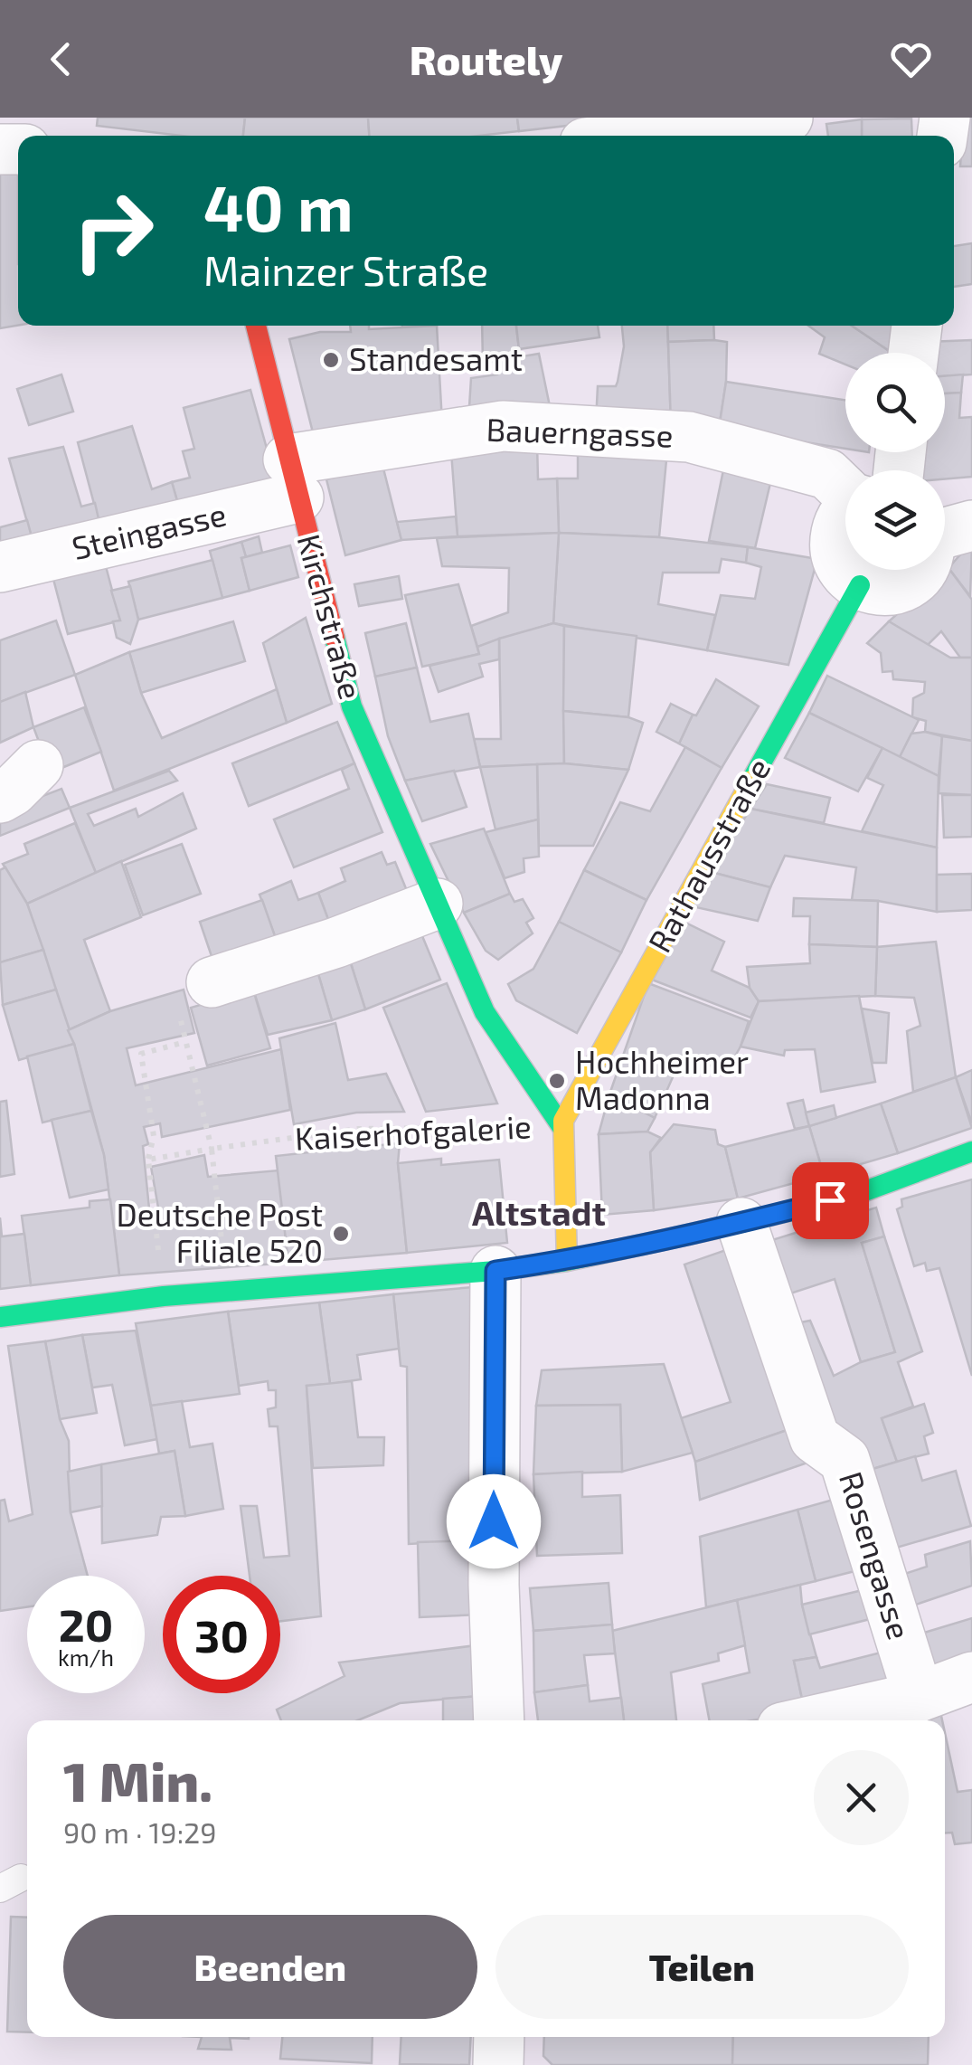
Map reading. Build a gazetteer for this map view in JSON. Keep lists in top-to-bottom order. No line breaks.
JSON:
{"streets":{"street":["Bauerngasse","Steingasse","Kirchstraße","Rathausstraße","Rosengasse"],"path":["Kaiserhofgalerie"]},"crossings":[["Bauerngasse","Steingasse"],["Bauerngasse","Kirchstraße"],["Steingasse","Kirchstraße"],["Kirchstraße","Rathausstraße"],["Kirchstraße","Kaiserhofgalerie"],["Rathausstraße","Kaiserhofgalerie"]],"districts":["Altstadt"],"places":["Standesamt","Hochheimer Madonna","Deutsche Post Filiale 520"],"page":{"header":"Routely","turn":["40 m","Mainzer Straße"],"speed":"20 km/h","limit":"30","heading":["1 Min.","90 m · 19:29"],"buttons":["Beenden","Teilen"]}}
